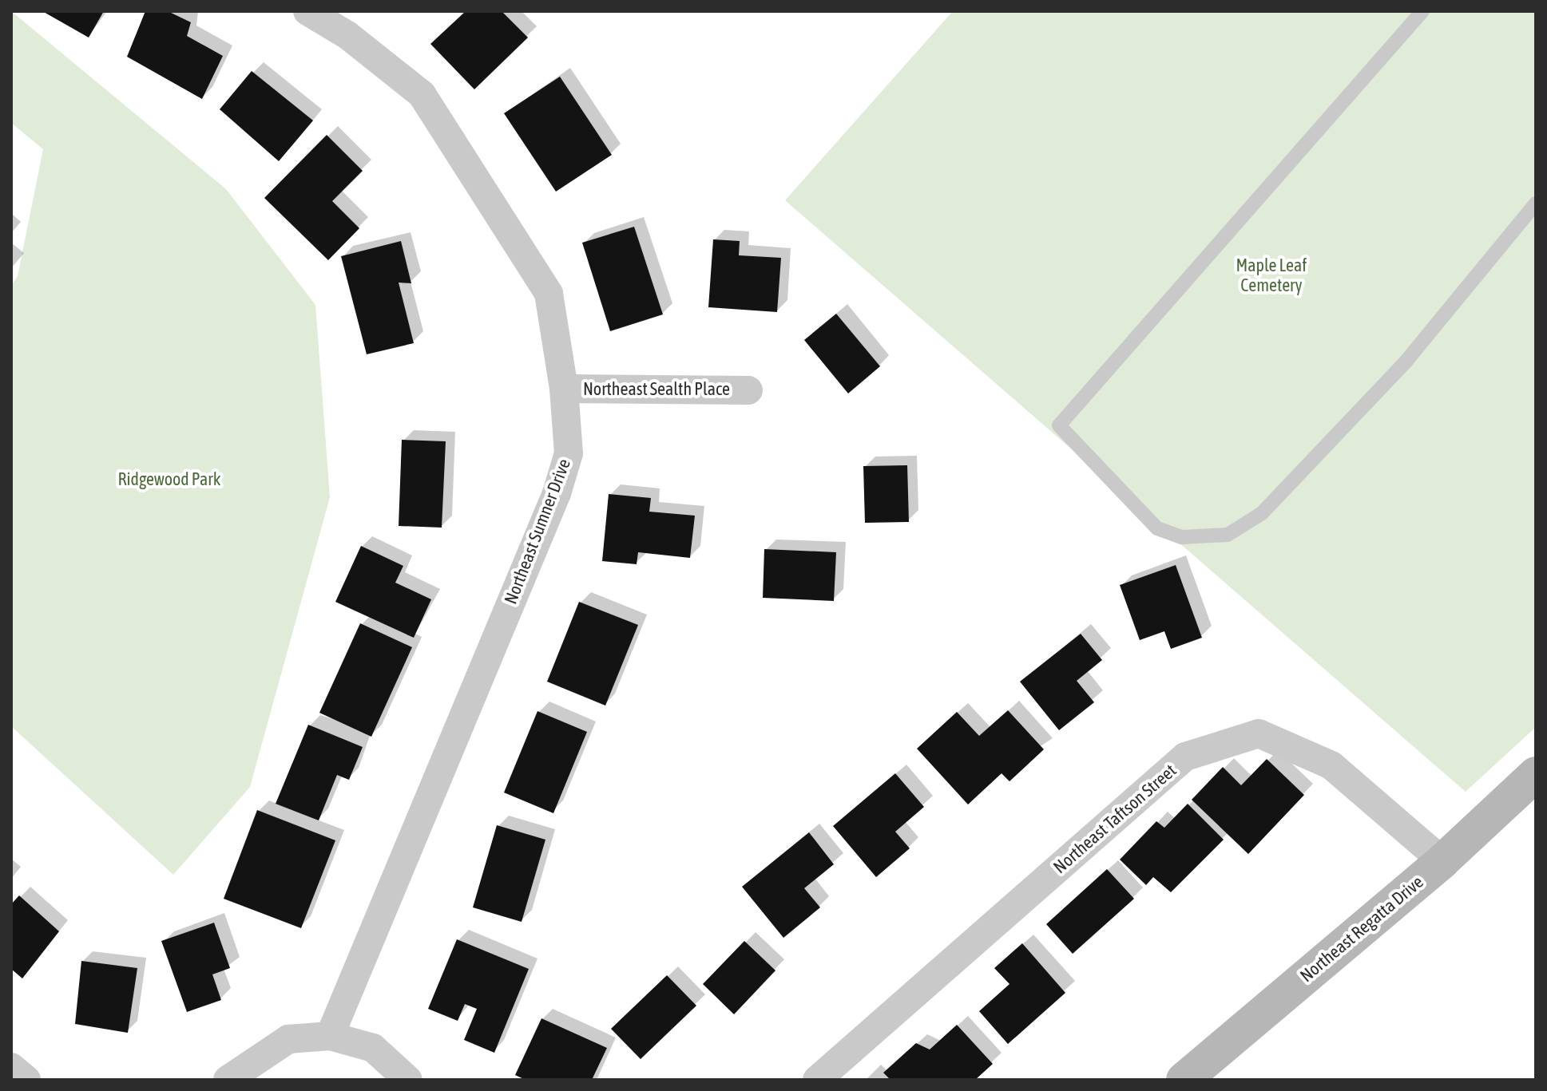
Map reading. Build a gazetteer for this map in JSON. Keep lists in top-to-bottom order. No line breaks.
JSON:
{"streets":{"main road":["Northeast Regatta Drive"],"street":["Northeast Sealth Place","Northeast Sumner Drive","Northeast Taftson Street"]},"crossings":[["Northeast Sealth Place","Northeast Sumner Drive"],["Northeast Taftson Street","Northeast Regatta Drive"]],"parks":["Maple Leaf Cemetery","Ridgewood Park"]}
